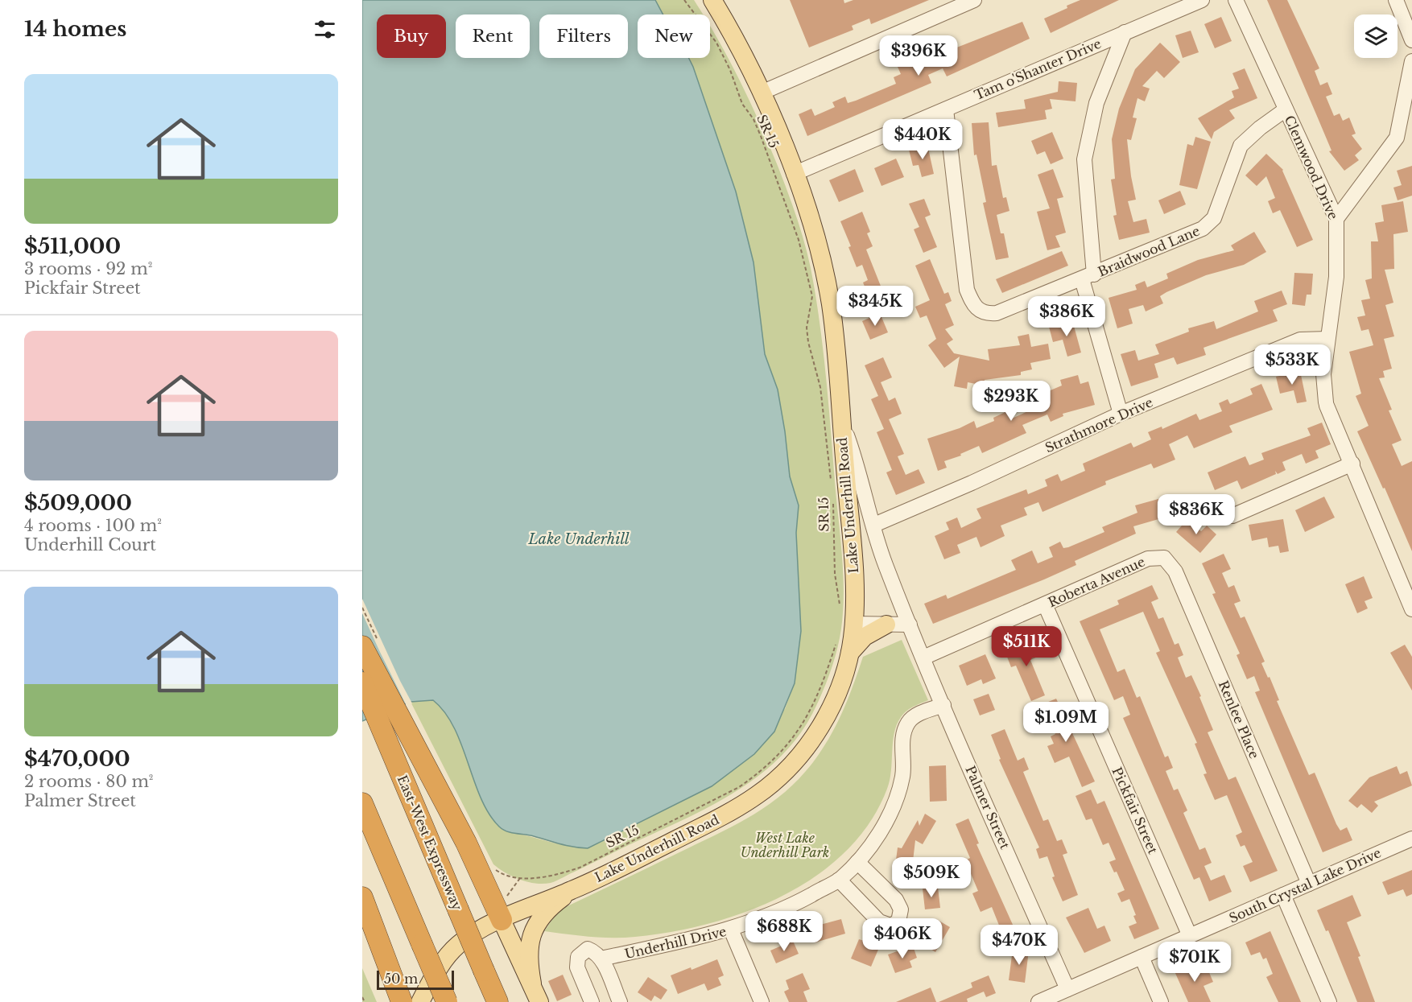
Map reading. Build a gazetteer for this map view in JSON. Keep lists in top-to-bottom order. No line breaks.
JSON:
{"streets":{"highway":["East-West Expressway"],"main road":["SR 15","Lake Underhill Road"],"street":["Tam o'Shanter Drive","Clemwood Drive","Braidwood Lane","Strathmore Drive","Roberta Avenue","Renlee Place","Palmer Street","Pickfair Street","South Crystal Lake Drive","Underhill Drive"]},"crossings":[["Tam o'Shanter Drive","Braidwood Lane"],["Tam o'Shanter Drive","Lake Underhill Road"],["SR 15","Lake Underhill Road"],["Clemwood Drive","Braidwood Lane"],["Clemwood Drive","Strathmore Drive"],["Strathmore Drive","Palmer Street"],["Lake Underhill Road","Palmer Street"],["Roberta Avenue","Renlee Place"],["Roberta Avenue","Palmer Street"],["Roberta Avenue","Pickfair Street"],["Renlee Place","South Crystal Lake Drive"],["Palmer Street","South Crystal Lake Drive"],["Palmer Street","Underhill Drive"],["Pickfair Street","South Crystal Lake Drive"]],"water":["Lake Underhill"],"parks":["West Lake Underhill Park"],"scale_bar":"50 m","page":{"heading":"14 homes","chip":["Buy","Rent","Filters","New"],"price":["$396K","$440K","$345K","$386K","$533K","$293K","$836K","$511K","$1.09M","$509K","$688K","$406K","$470K","$701K"],"list":[{"name":"$511,000","note":"3 rooms · 92 m² · Pickfair Street"},{"name":"$509,000","note":"4 rooms · 100 m² · Underhill Court"},{"name":"$470,000","note":"2 rooms · 80 m² · Palmer Street"}],"scale":"50 m"}}
